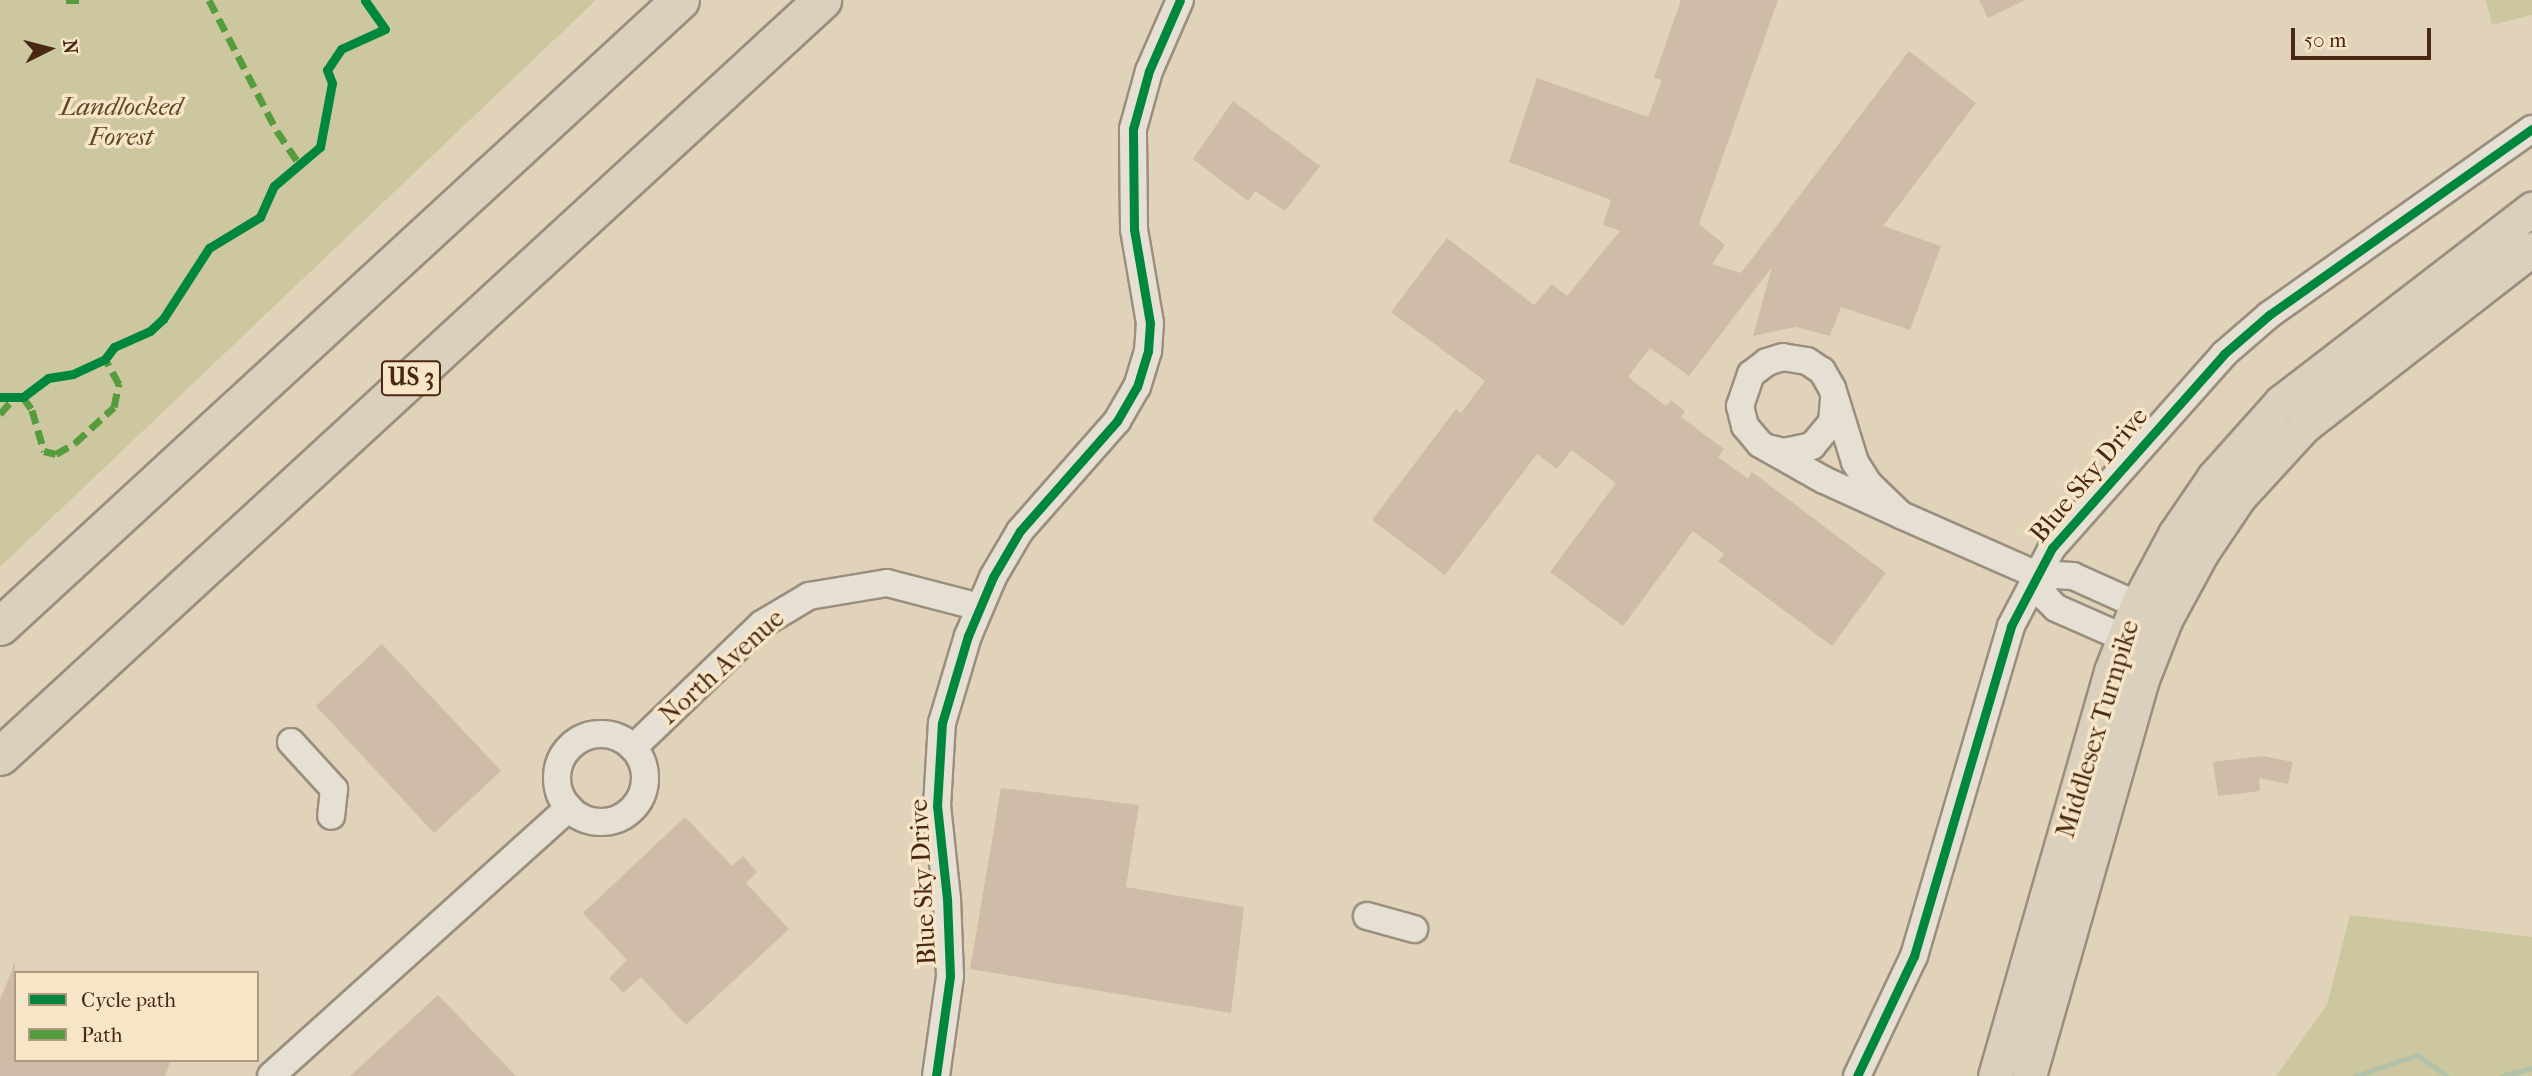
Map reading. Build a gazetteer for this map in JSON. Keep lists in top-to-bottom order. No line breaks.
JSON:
{"streets":{"highway":["US 3"],"main road":["Middlesex Turnpike"],"street":["Blue Sky Drive","North Avenue"]},"crossings":[["Blue Sky Drive","North Avenue"],["Blue Sky Drive","Middlesex Turnpike"]],"parks":["Landlocked Forest"],"legend":["Cycle path","Path"],"scale_bar":"50 m","north":"right"}
